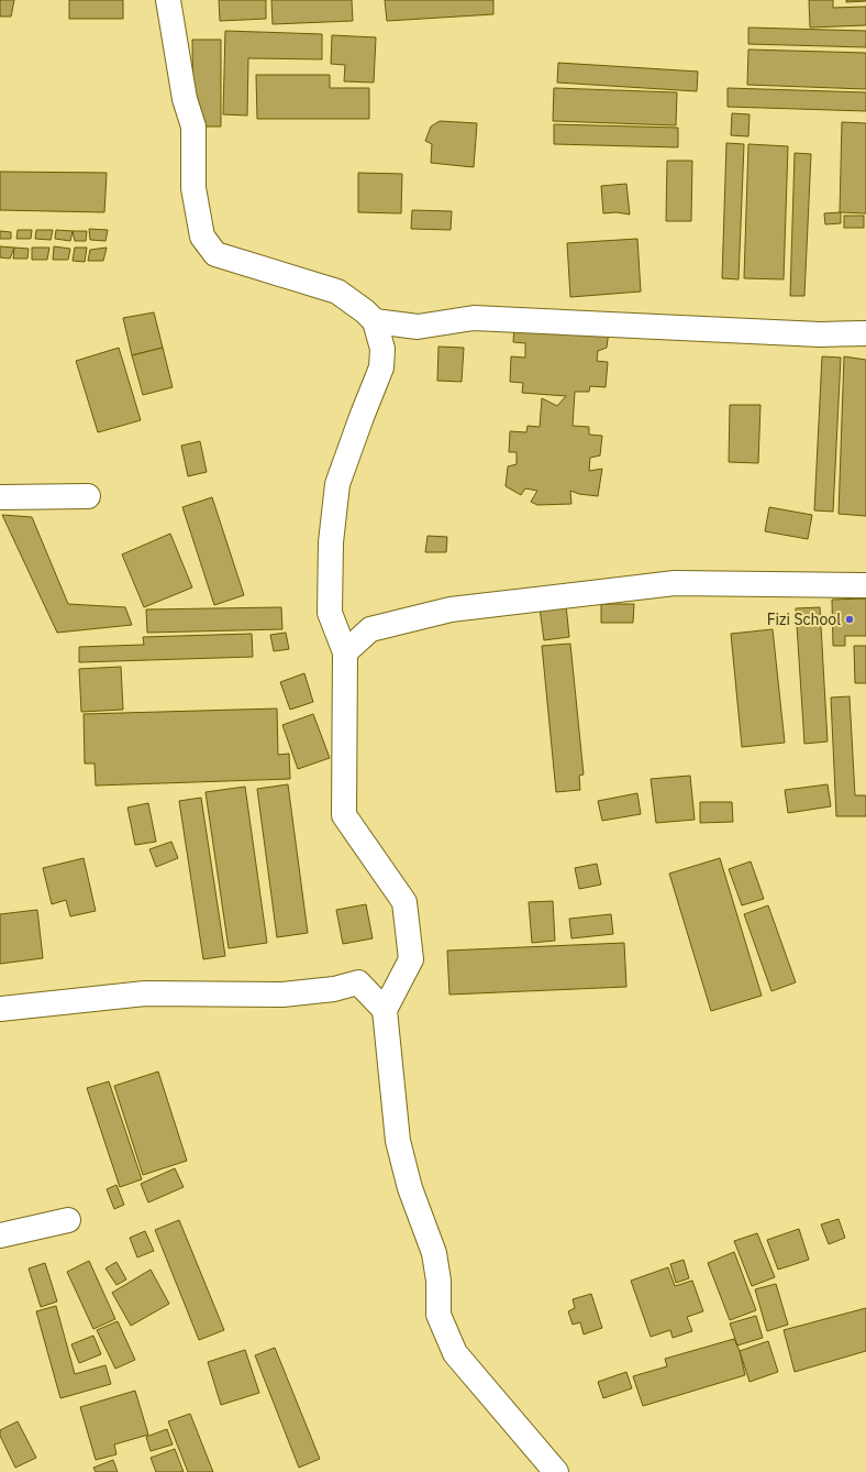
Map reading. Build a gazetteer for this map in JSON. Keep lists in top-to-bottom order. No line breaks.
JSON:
{"places":["Fizi School"]}
